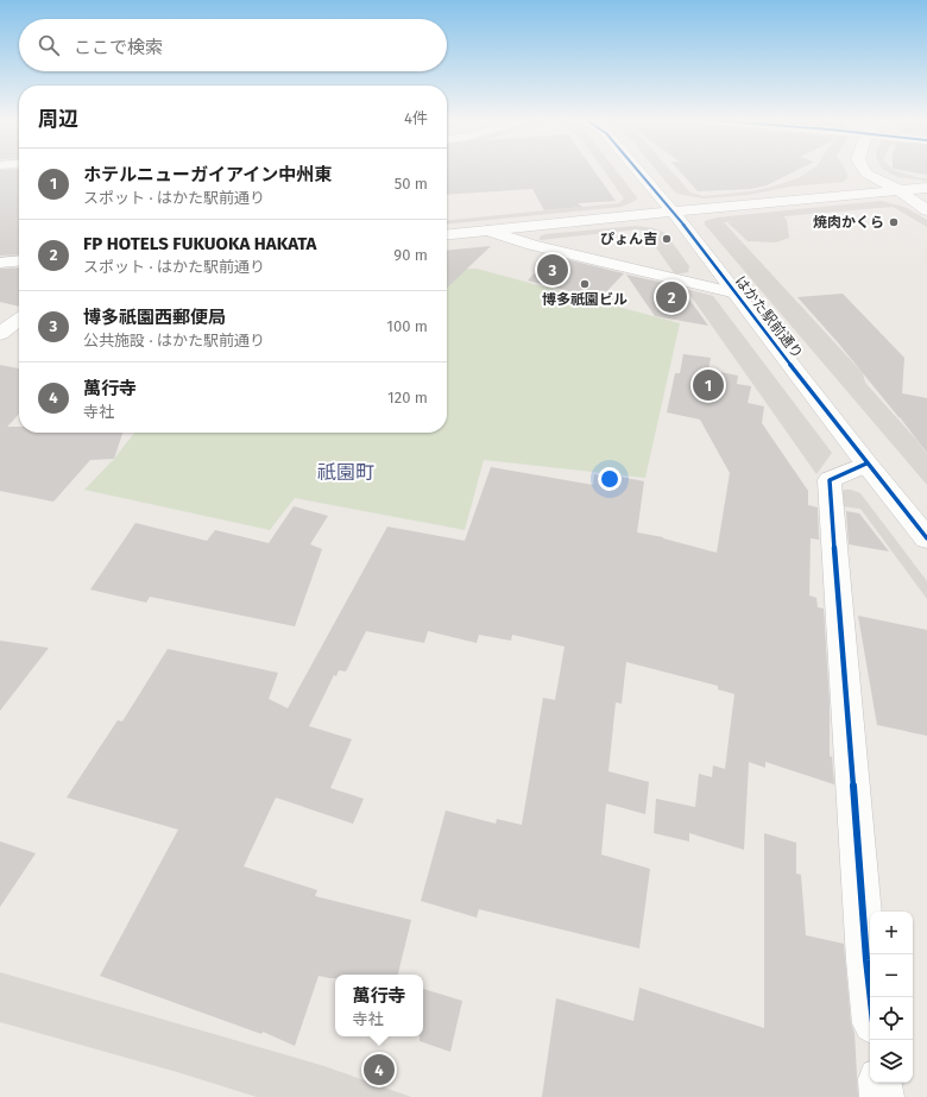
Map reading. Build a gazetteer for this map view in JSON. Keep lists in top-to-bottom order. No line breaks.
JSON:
{"streets":{"street":["はかた駅前通り"]},"districts":["祇園町"],"places":["焼肉かくら","ぴょん吉","博多祇園ビル"],"page":{"search":"ここで検索","heading":["周辺","4件"],"list":[{"mark":"1","name":"ホテルニューガイアイン中州東","note":"スポット · はかた駅前通り","value":"50 m"},{"mark":"2","name":"FP HOTELS FUKUOKA HAKATA","note":"スポット · はかた駅前通り","value":"90 m"},{"mark":"3","name":"博多祇園西郵便局","note":"公共施設 · はかた駅前通り","value":"100 m"},{"mark":"4","name":"萬行寺","note":"寺社","value":"120 m"}],"pins":["3","2","1","4"],"map_buttons":["+","−"],"popup":["萬行寺","寺社"]}}
